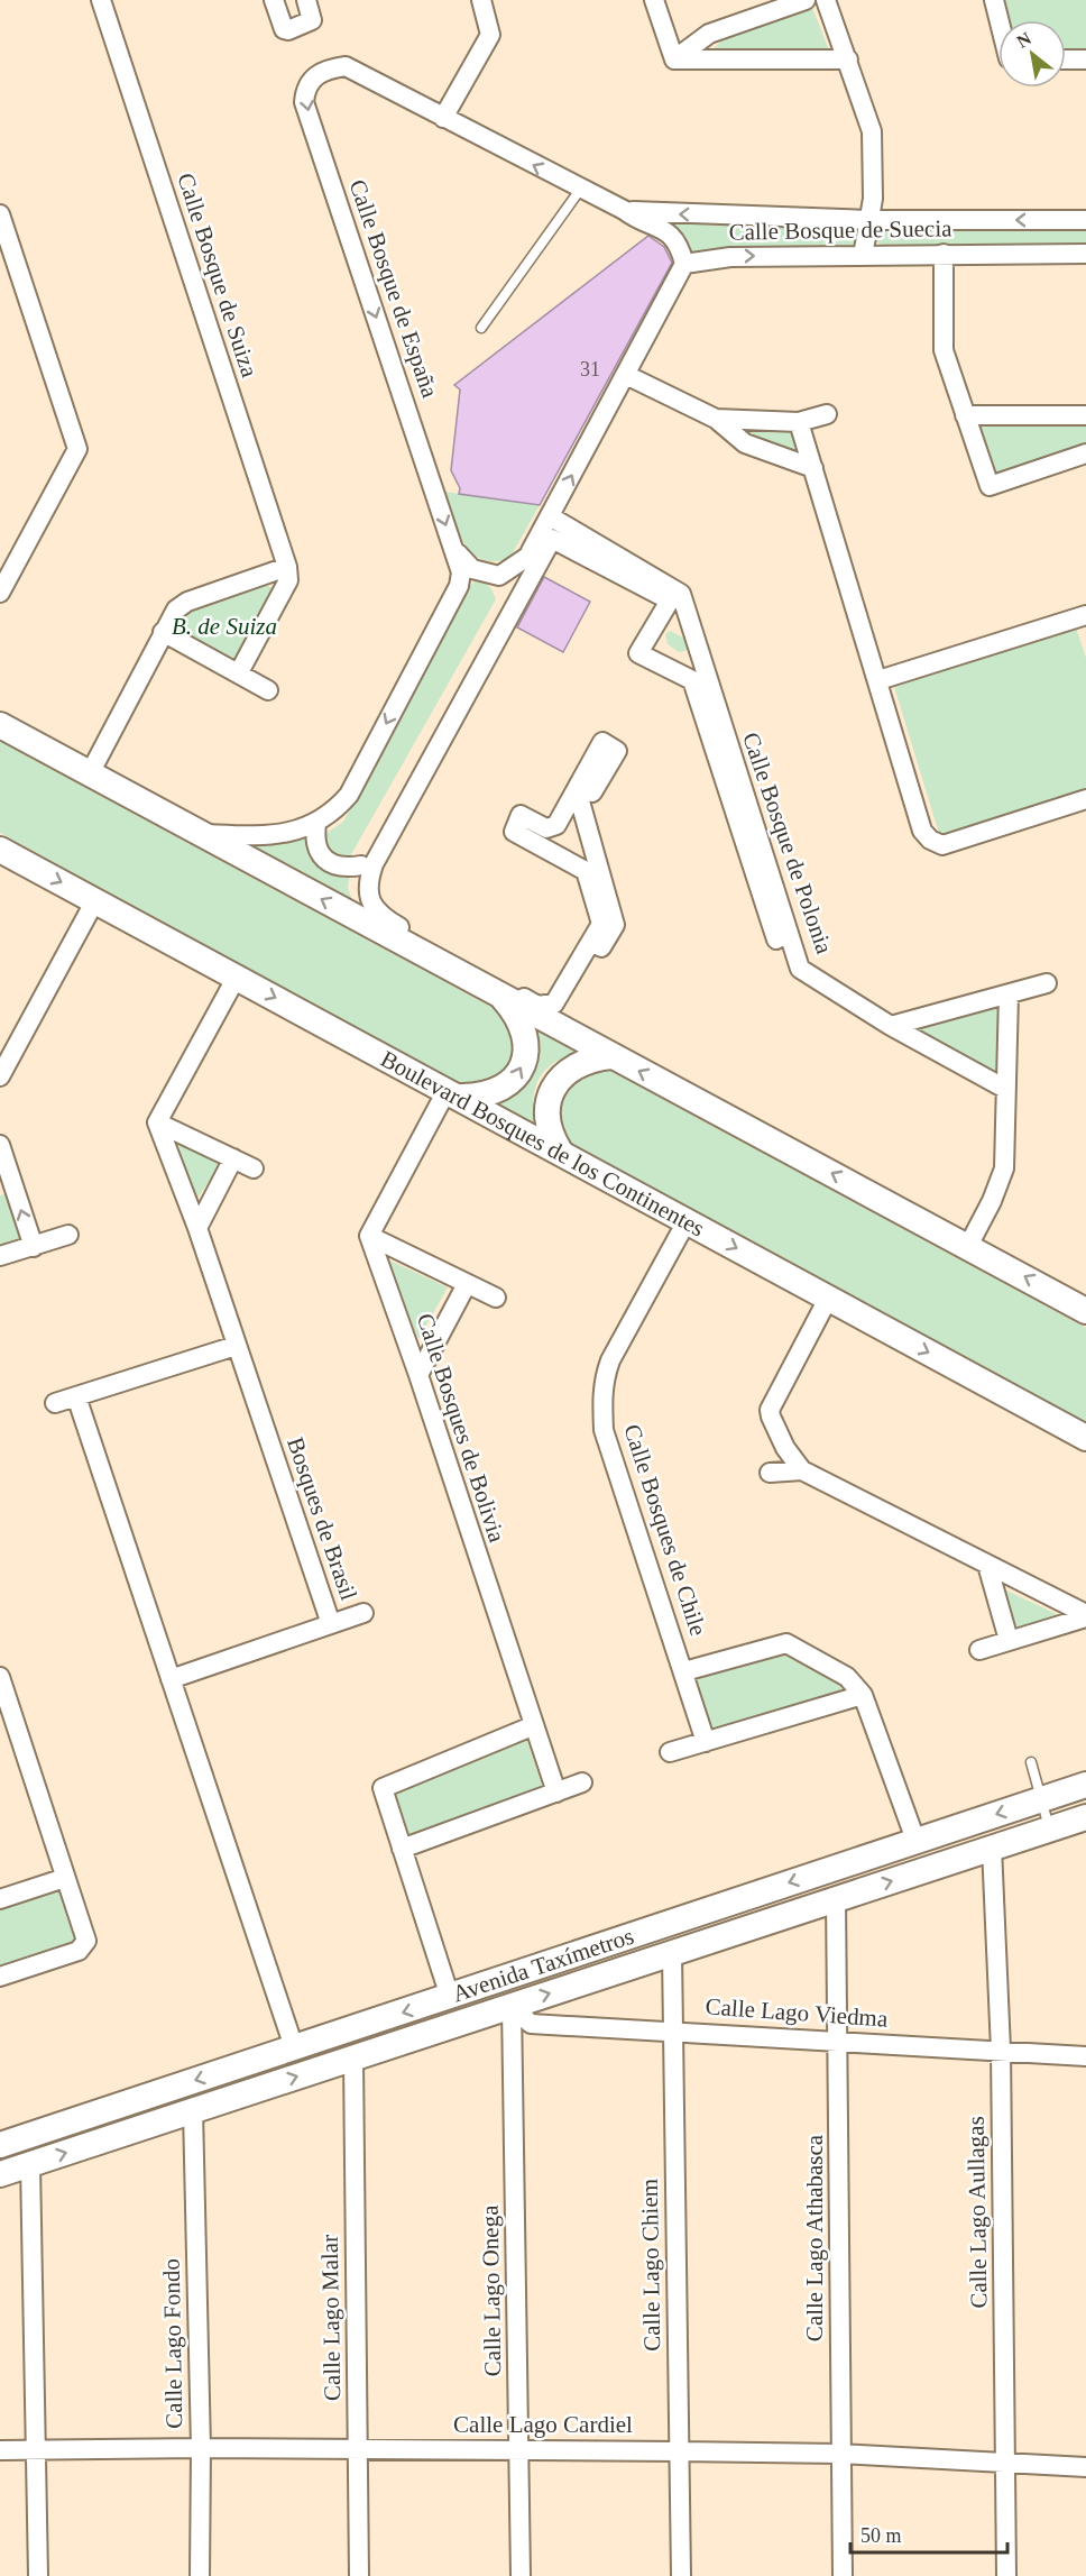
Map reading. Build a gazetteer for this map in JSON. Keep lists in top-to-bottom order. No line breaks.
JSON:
{"streets":{"street":["Calle Bosque de Suecia","Calle Bosque de Suiza","Calle Bosque de España","Calle Bosque de Polonia","Boulevard Bosques de los Continentes","Calle Bosques de Bolivia","Bosques de Brasil","Calle Bosques de Chile","Avenida Taxímetros","Calle Lago Viedma","Calle Lago Aullagas","Calle Lago Athabasca","Calle Lago Chiem","Calle Lago Onega","Calle Lago Malar","Calle Lago Fondo","Calle Lago Cardiel"]},"crossings":[["Calle Bosque de Suecia","Calle Bosque de España"],["Boulevard Bosques de los Continentes","Calle Bosques de Chile"],["Calle Bosques de Chile","Avenida Taxímetros"],["Avenida Taxímetros","Calle Lago Viedma"],["Avenida Taxímetros","Calle Lago Aullagas"],["Avenida Taxímetros","Calle Lago Athabasca"],["Avenida Taxímetros","Calle Lago Chiem"],["Avenida Taxímetros","Calle Lago Onega"],["Avenida Taxímetros","Calle Lago Malar"],["Avenida Taxímetros","Calle Lago Fondo"],["Calle Lago Viedma","Calle Lago Aullagas"],["Calle Lago Viedma","Calle Lago Athabasca"],["Calle Lago Viedma","Calle Lago Chiem"],["Calle Lago Viedma","Calle Lago Onega"],["Calle Lago Aullagas","Calle Lago Cardiel"],["Calle Lago Athabasca","Calle Lago Cardiel"],["Calle Lago Chiem","Calle Lago Cardiel"],["Calle Lago Onega","Calle Lago Cardiel"],["Calle Lago Malar","Calle Lago Cardiel"],["Calle Lago Fondo","Calle Lago Cardiel"]],"one_way":["Calle Bosque de España"],"parks":["B. de Suiza"],"house_numbers":["31"],"scale_bar":"50 m","north":"top left"}
